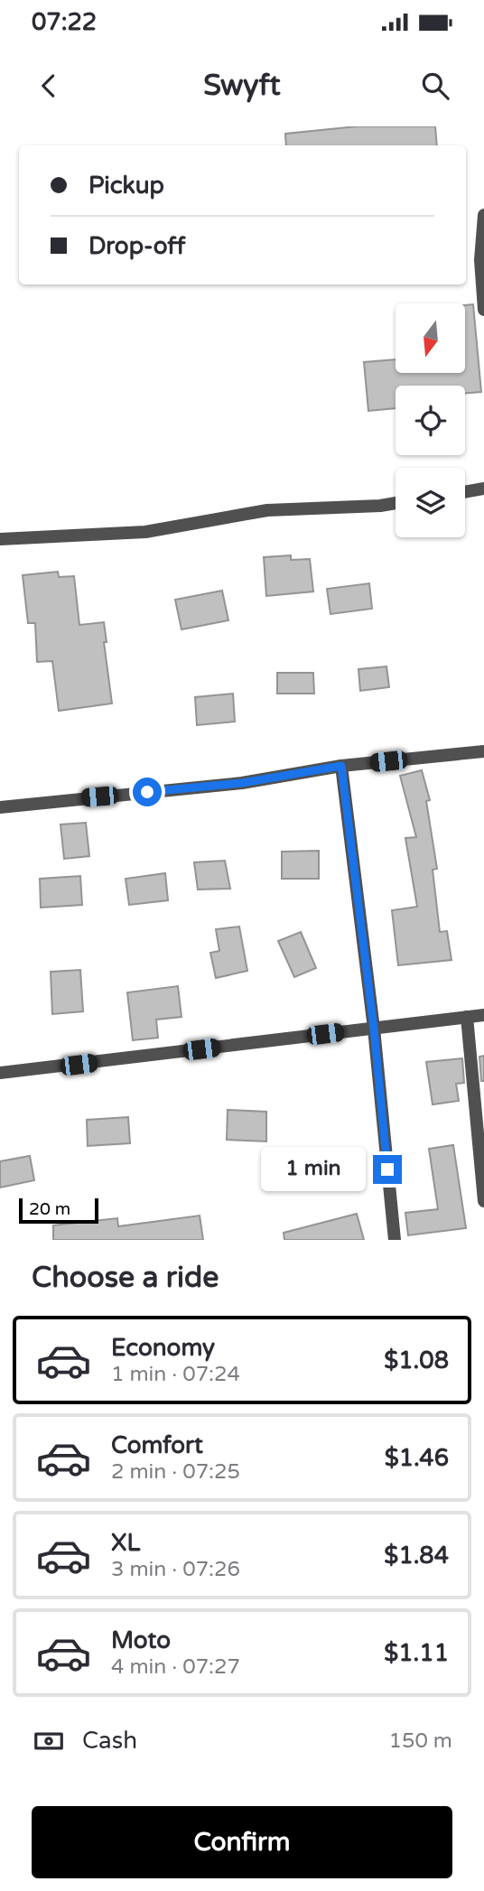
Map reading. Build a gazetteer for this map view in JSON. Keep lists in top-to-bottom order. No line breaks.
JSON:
{"scale_bar":"20 m","north":"bottom","page":{"status":"07:22","header":"Swyft","banner":["Pickup","Drop-off"],"bubble":"1 min","scale":"20 m","heading":"Choose a ride","list":[{"name":"Economy","note":"1 min · 07:24","value":"$1.08"},{"name":"Comfort","note":"2 min · 07:25","value":"$1.46"},{"name":"XL","note":"3 min · 07:26","value":"$1.84"},{"name":"Moto","note":"4 min · 07:27","value":"$1.11"}],"pay":["Cash","150 m"],"buttons":"Confirm"}}
